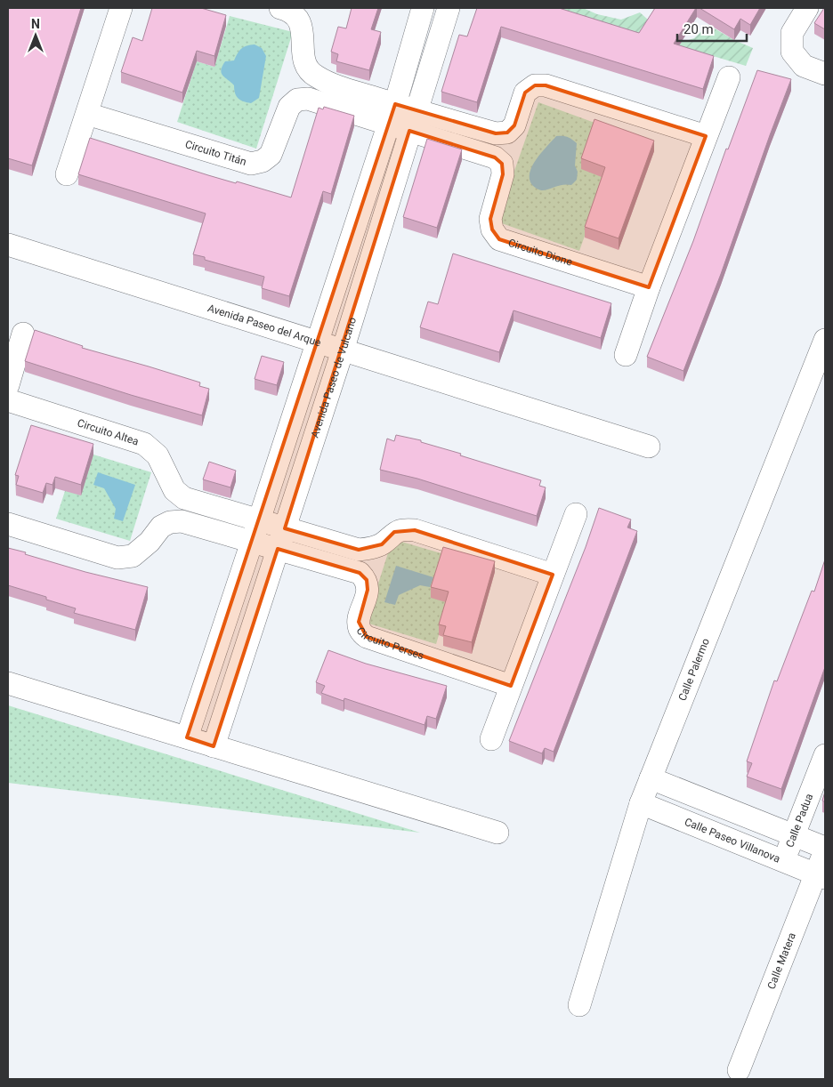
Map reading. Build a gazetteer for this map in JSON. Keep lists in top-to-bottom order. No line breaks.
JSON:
{"streets":{"street":["Circuito Titán","Circuito Dione","Avenida Paseo del Arque","Avenida Paseo de Vulcano","Circuito Altea","Circuito Perses","Calle Palermo","Calle Padua","Calle Paseo Villanova","Calle Matera"]},"crossings":[["Circuito Dione","Avenida Paseo de Vulcano"],["Avenida Paseo del Arque","Avenida Paseo de Vulcano"],["Avenida Paseo de Vulcano","Circuito Altea"],["Avenida Paseo de Vulcano","Circuito Perses"],["Calle Palermo","Calle Paseo Villanova"],["Calle Padua","Calle Paseo Villanova"],["Calle Paseo Villanova","Calle Matera"]],"scale_bar":"20 m","north":"top"}
